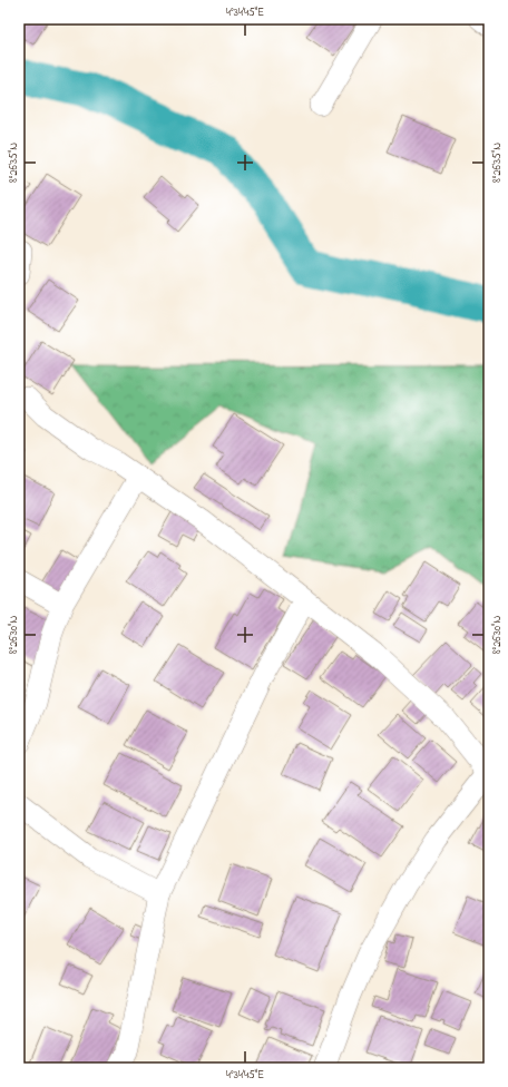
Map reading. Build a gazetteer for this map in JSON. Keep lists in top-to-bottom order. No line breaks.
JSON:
{"coordinates":["4°34'45\"E","8°26'35\"N","8°26'30\"N"]}
